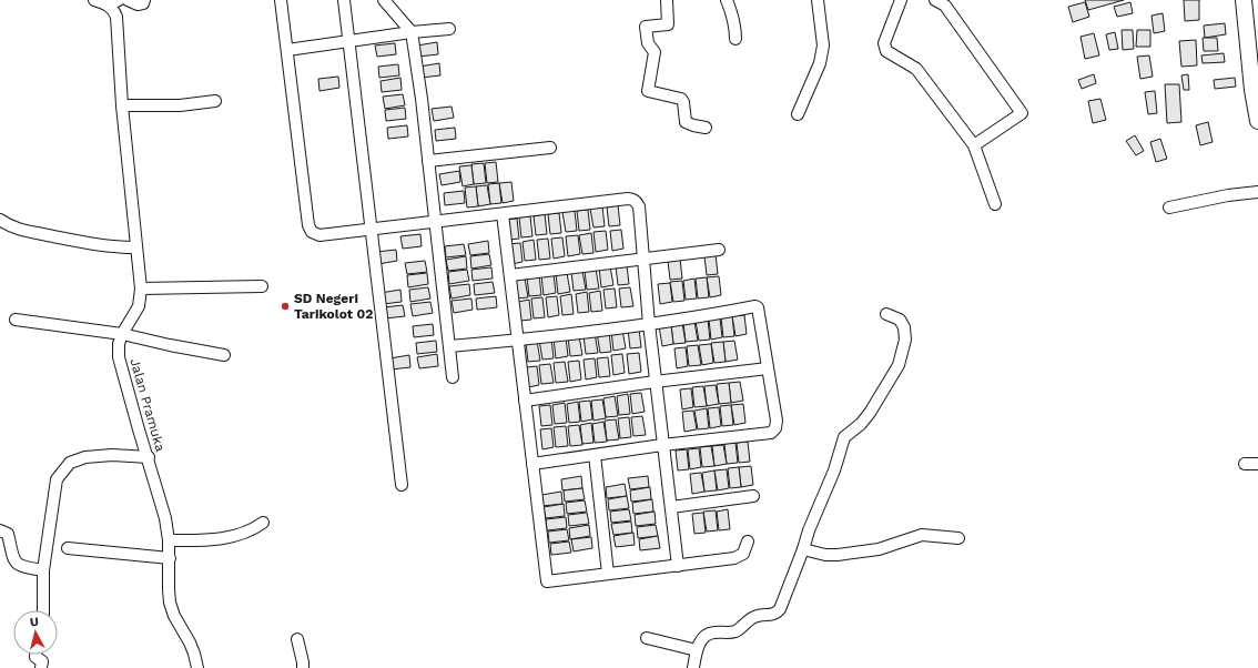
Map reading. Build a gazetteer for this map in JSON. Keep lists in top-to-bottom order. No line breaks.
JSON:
{"streets":{"street":["Jalan Pramuka"]},"places":["SD Negeri Tarikolot 02"],"north":"top"}
